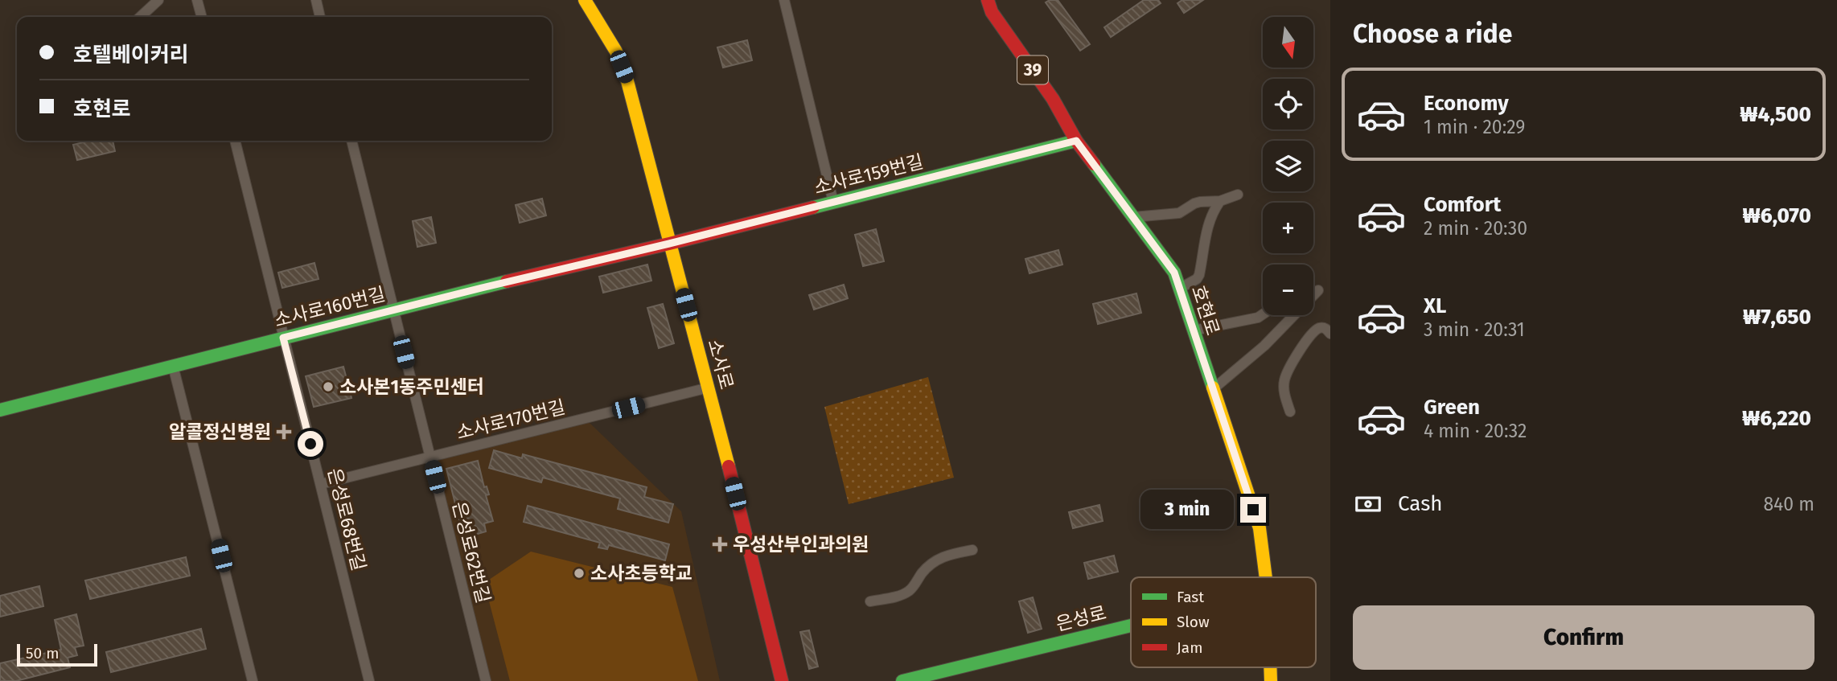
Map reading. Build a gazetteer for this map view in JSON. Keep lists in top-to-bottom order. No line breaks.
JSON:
{"streets":{"street":["39","소사로159번길","소사로160번길","호현로","소사로","소사로170번길","은성로68번길","은성로62번길","은성로"]},"crossings":[["소사로159번길","소사로160번길"],["소사로159번길","호현로"],["소사로159번길","소사로"],["소사로160번길","소사로"],["소사로160번길","은성로68번길"],["소사로160번길","은성로62번길"],["소사로","소사로170번길"],["소사로170번길","은성로68번길"],["소사로170번길","은성로62번길"]],"places":{"other":["소사본1동주민센터","소사초등학교"],"health":["알콜정신병원","우성산부인과의원"]},"legend":["Fast","Slow","Jam"],"scale_bar":"50 m","north":"bottom","page":{"heading":"Choose a ride","map_buttons":["+","−"],"banner":["호텔베이커리","호현로"],"list":[{"name":"Economy","note":"1 min · 20:29","value":"₩4,500"},{"name":"Comfort","note":"2 min · 20:30","value":"₩6,070"},{"name":"XL","note":"3 min · 20:31","value":"₩7,650"},{"name":"Green","note":"4 min · 20:32","value":"₩6,220"}],"pay":["Cash","840 m"],"bubble":"3 min","buttons":"Confirm","scale":"50 m"}}
